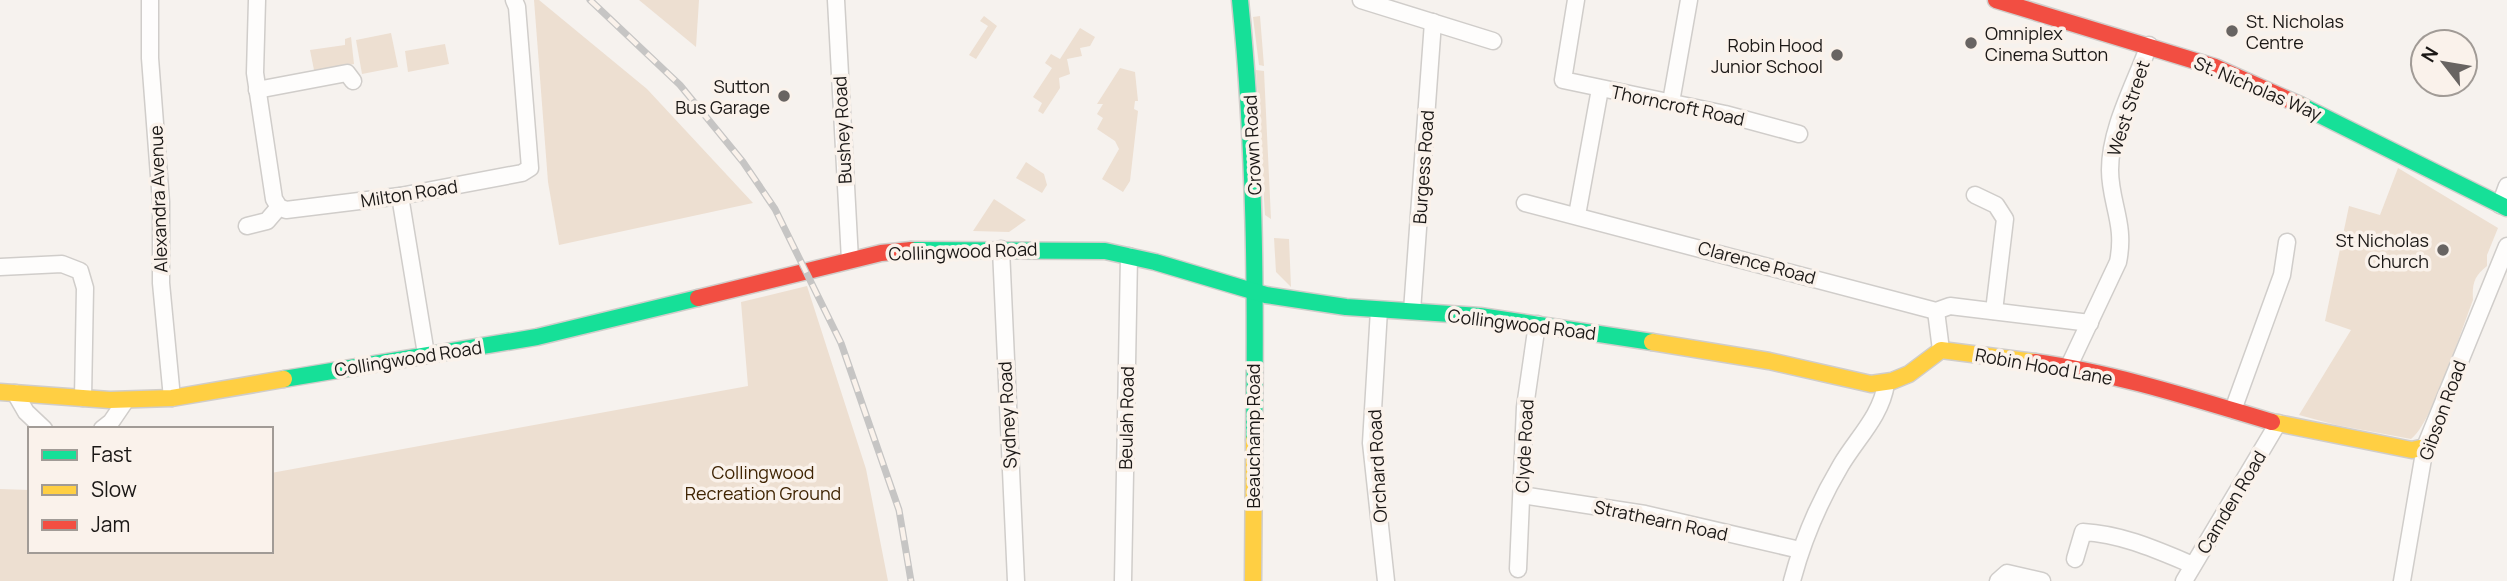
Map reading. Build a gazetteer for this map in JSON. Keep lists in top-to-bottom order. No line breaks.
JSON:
{"streets":{"street":["St. Nicholas Way","Thorncroft Road","West Street","Bushey Road","Crown Road","Burgess Road","Milton Road","Alexandra Avenue","Collingwood Road","Clarence Road","Robin Hood Lane","Gibson Road","Sydney Road","Beulah Road","Beauchamp Road","Clyde Road","Orchard Road","Camden Road","Strathearn Road"]},"crossings":[["St. Nicholas Way","West Street"],["West Street","Clarence Road"],["West Street","Robin Hood Lane"],["Bushey Road","Collingwood Road"],["Crown Road","Collingwood Road"],["Crown Road","Beauchamp Road"],["Burgess Road","Collingwood Road"],["Alexandra Avenue","Collingwood Road"],["Collingwood Road","Sydney Road"],["Collingwood Road","Beulah Road"],["Collingwood Road","Beauchamp Road"],["Collingwood Road","Clyde Road"],["Collingwood Road","Orchard Road"],["Robin Hood Lane","Gibson Road"],["Robin Hood Lane","Camden Road"],["Clyde Road","Strathearn Road"]],"parks":["Collingwood Recreation Ground"],"places":["St. Nicholas Centre","Omniplex Cinema Sutton","Robin Hood Junior School","Sutton Bus Garage","St Nicholas Church"],"legend":["Fast","Slow","Jam"],"north":"top left"}
